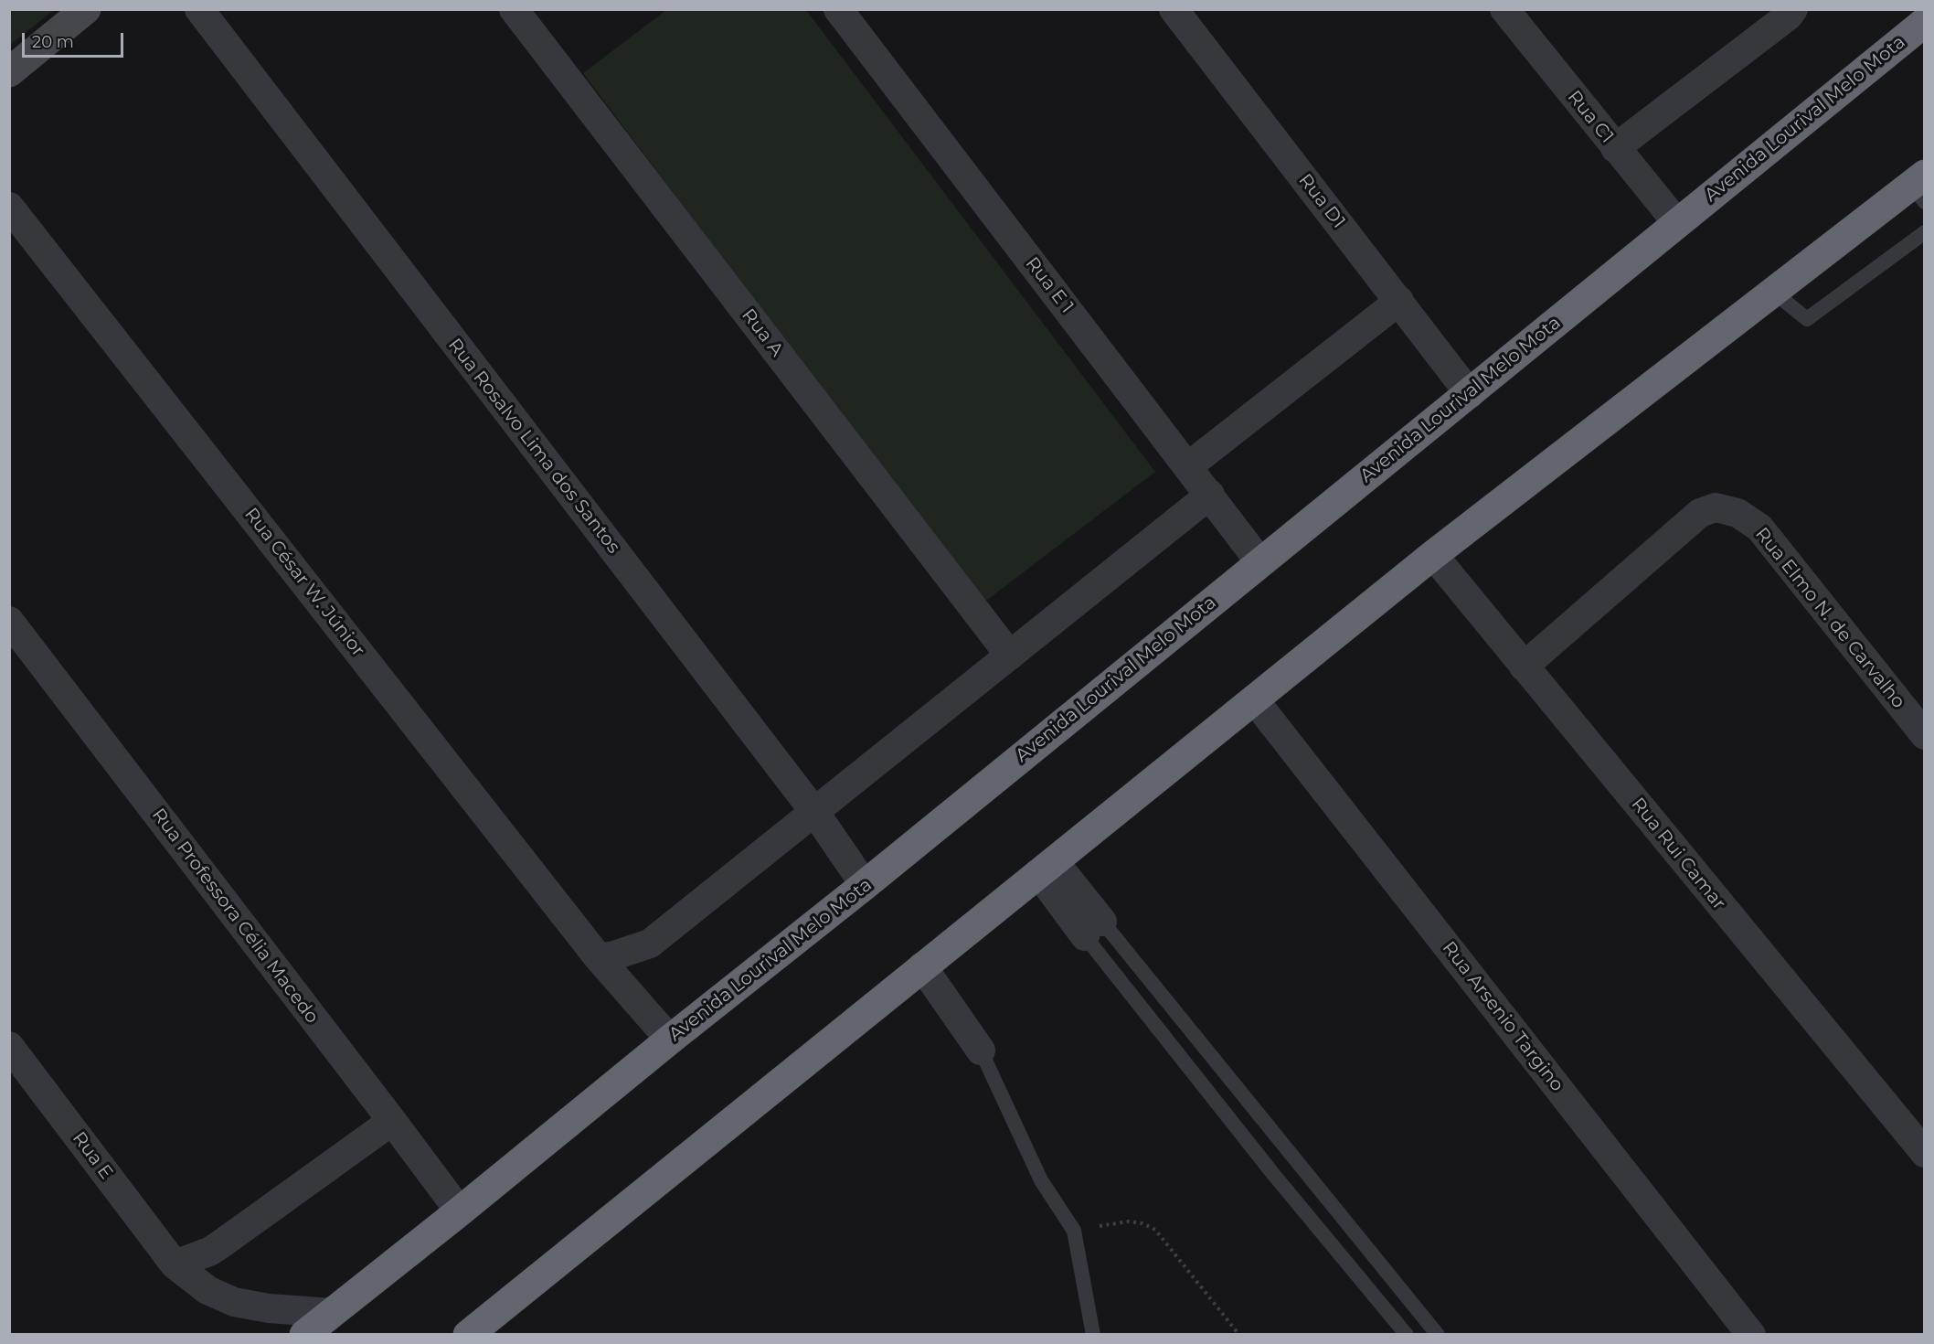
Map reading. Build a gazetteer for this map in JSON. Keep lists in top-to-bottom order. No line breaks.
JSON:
{"streets":{"highway":["Avenida Lourival Melo Mota"],"street":["Rua C1","Rua D1","Rua E 1","Rua A","Rua Rosalvo Lima dos Santos","Rua César W. Júnior","Rua Elmo N. de Carvalho","Rua Rui Camar","Rua Professora Célia Macedo","Rua Arsenio Targino","Rua E"]},"crossings":[["Rua C1","Avenida Lourival Melo Mota"],["Avenida Lourival Melo Mota","Rua D1"],["Avenida Lourival Melo Mota","Rua E 1"],["Avenida Lourival Melo Mota","Rua Rosalvo Lima dos Santos"],["Avenida Lourival Melo Mota","Rua César W. Júnior"],["Avenida Lourival Melo Mota","Rua Professora Célia Macedo"],["Avenida Lourival Melo Mota","Rua E"],["Rua Elmo N. de Carvalho","Rua Rui Camar"]],"scale_bar":"20 m"}
